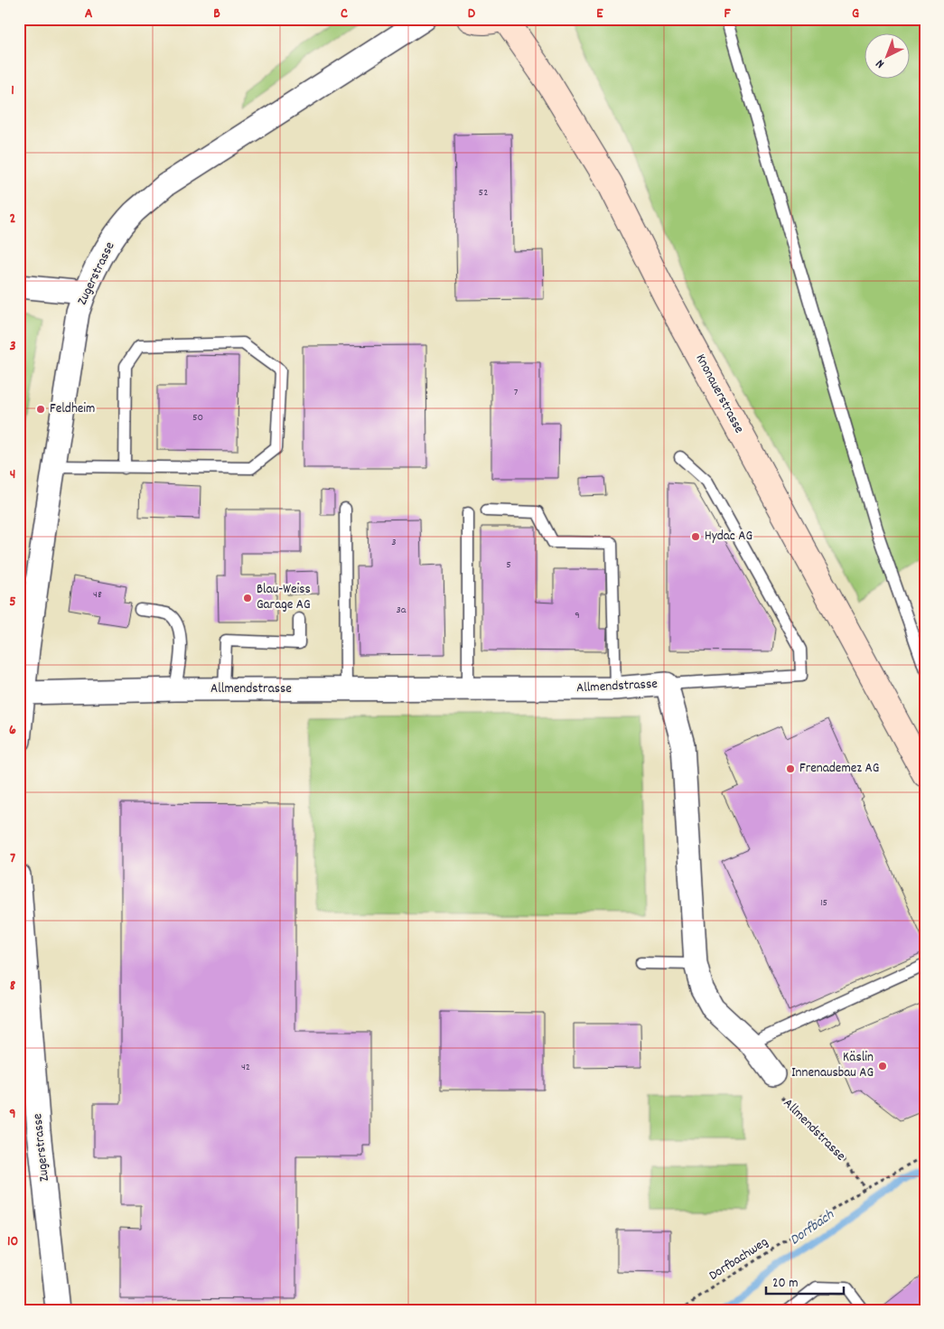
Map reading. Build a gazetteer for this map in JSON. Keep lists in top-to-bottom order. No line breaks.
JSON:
{"streets":{"street":["Zugerstrasse","Knonauerstrasse","Allmendstrasse"],"path":["Dorfbachweg"]},"crossings":[["Zugerstrasse","Allmendstrasse"],["Allmendstrasse","Dorfbachweg"]],"water":["Dorfbach"],"places":["Feldheim","Hydac AG","Blau-Weiss Garage AG","Frenademez AG","Käslin Innenausbau AG"],"house_numbers":["52","7","50","3","5","48","3a","9","15","42"],"scale_bar":"20 m","north":"bottom left","grid":{"columns":["A","B","C","D","E","F","G"],"rows":["1","2","3","4","5","6","7","8","9","10"]}}
